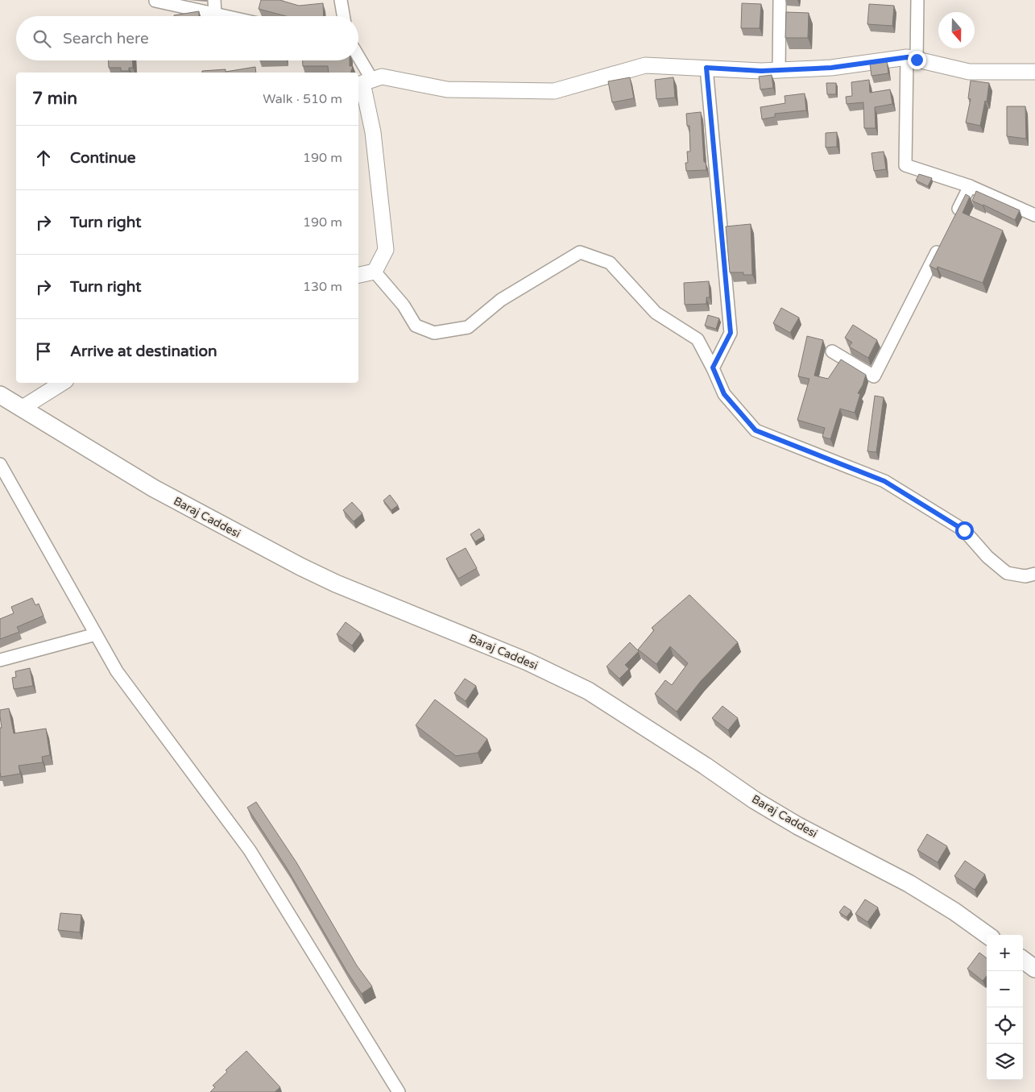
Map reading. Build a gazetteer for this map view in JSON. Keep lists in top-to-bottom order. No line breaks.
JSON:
{"streets":{"main road":["Baraj Caddesi"]},"north":"bottom","page":{"search":"Search here","heading":["7 min","Walk · 510 m"],"list":[["Continue","190 m"],["Turn right","190 m"],["Turn right","130 m"],"Arrive at destination"],"map_buttons":["+","−"]}}
